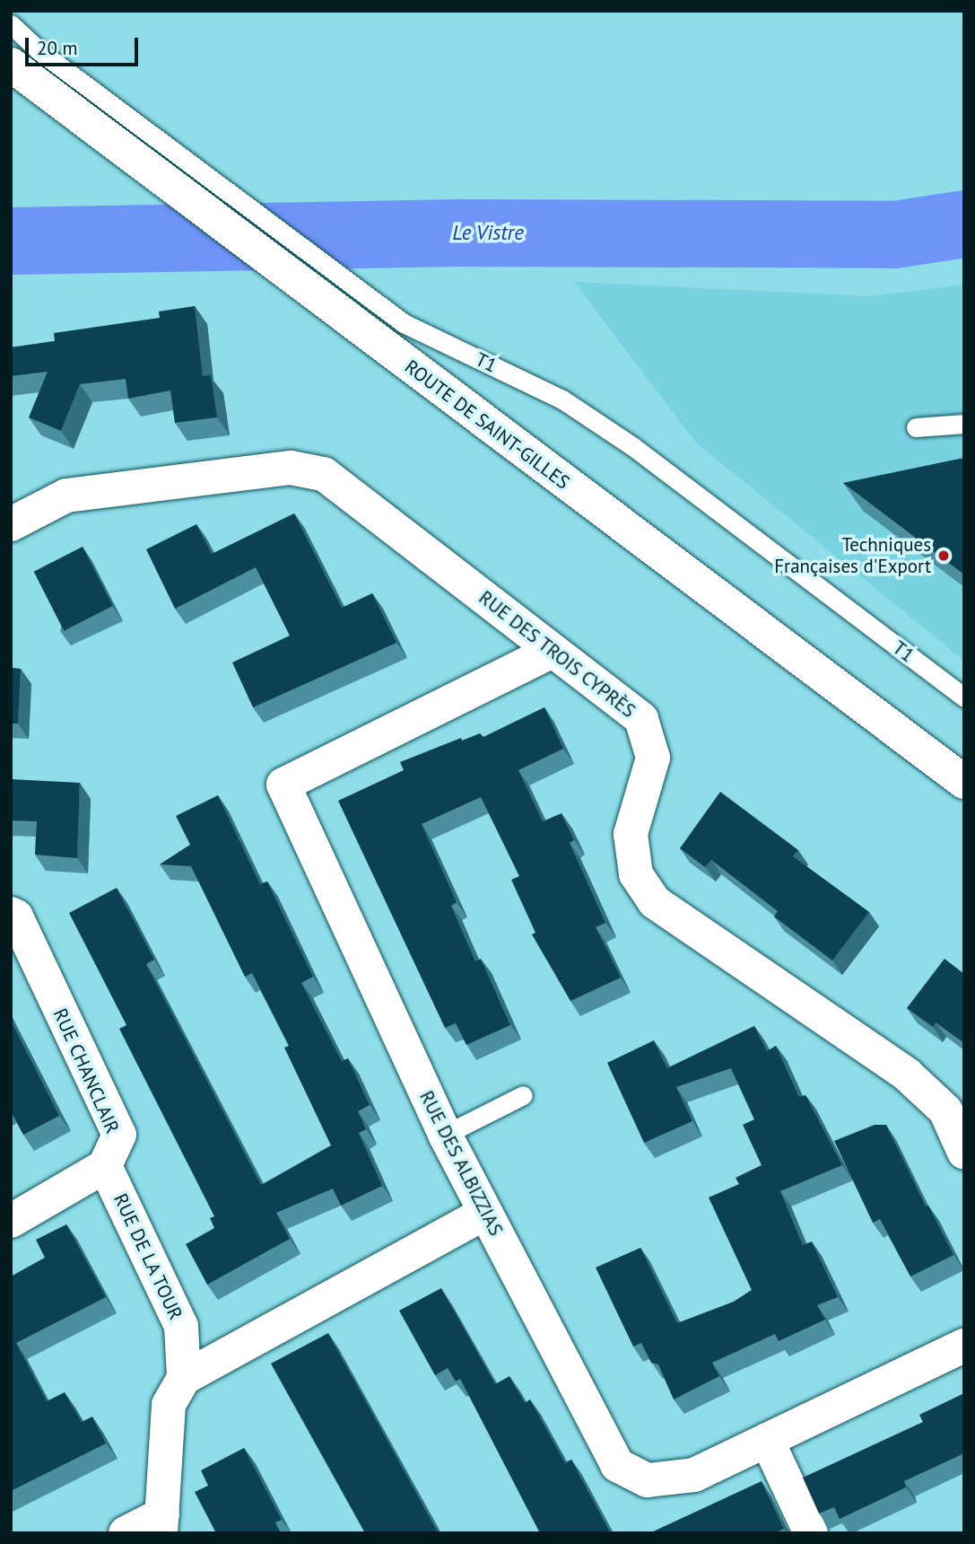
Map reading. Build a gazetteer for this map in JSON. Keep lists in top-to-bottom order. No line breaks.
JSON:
{"streets":{"street":["ROUTE DE SAINT-GILLES","RUE DES TROIS CYPRÈS","RUE CHANCLAIR","RUE DES ALBIZZIAS","RUE DE LA TOUR"],"lane":["T1"]},"crossings":[["T1","ROUTE DE SAINT-GILLES"],["RUE DES TROIS CYPRÈS","RUE DES ALBIZZIAS"],["RUE CHANCLAIR","RUE DE LA TOUR"]],"water":["Le Vistre"],"places":["Techniques Françaises d'Export"],"scale_bar":"20 m"}
